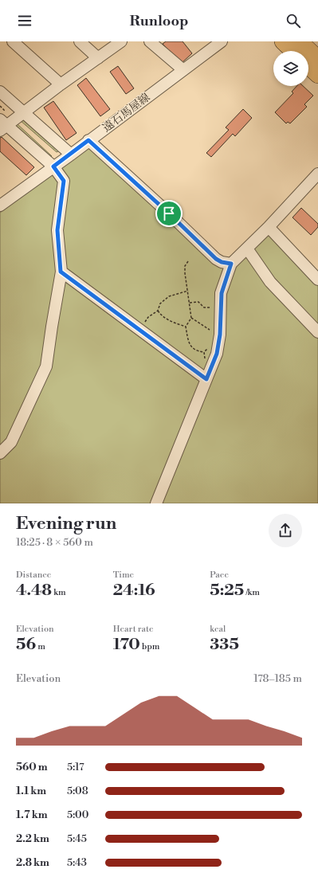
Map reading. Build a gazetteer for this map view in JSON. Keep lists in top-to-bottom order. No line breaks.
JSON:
{"streets":{"street":["遠石馬屋線"]},"page":{"header":"Runloop","heading":["Evening run","18:25 · 8 × 560 m"],"stats":[["Distance","4.48 km"],["Time","24:16"],["Pace","5:25 /km"],["Elevation","56 m"],["Heart rate","170 bpm"],["kcal","335"]],"chart":["Elevation","178–185 m"],"list":[{"name":"560 m","note":"5:17"},{"name":"1.1 km","note":"5:08"},{"name":"1.7 km","note":"5:00"},{"name":"2.2 km","note":"5:45"},{"name":"2.8 km","note":"5:43"}]}}
